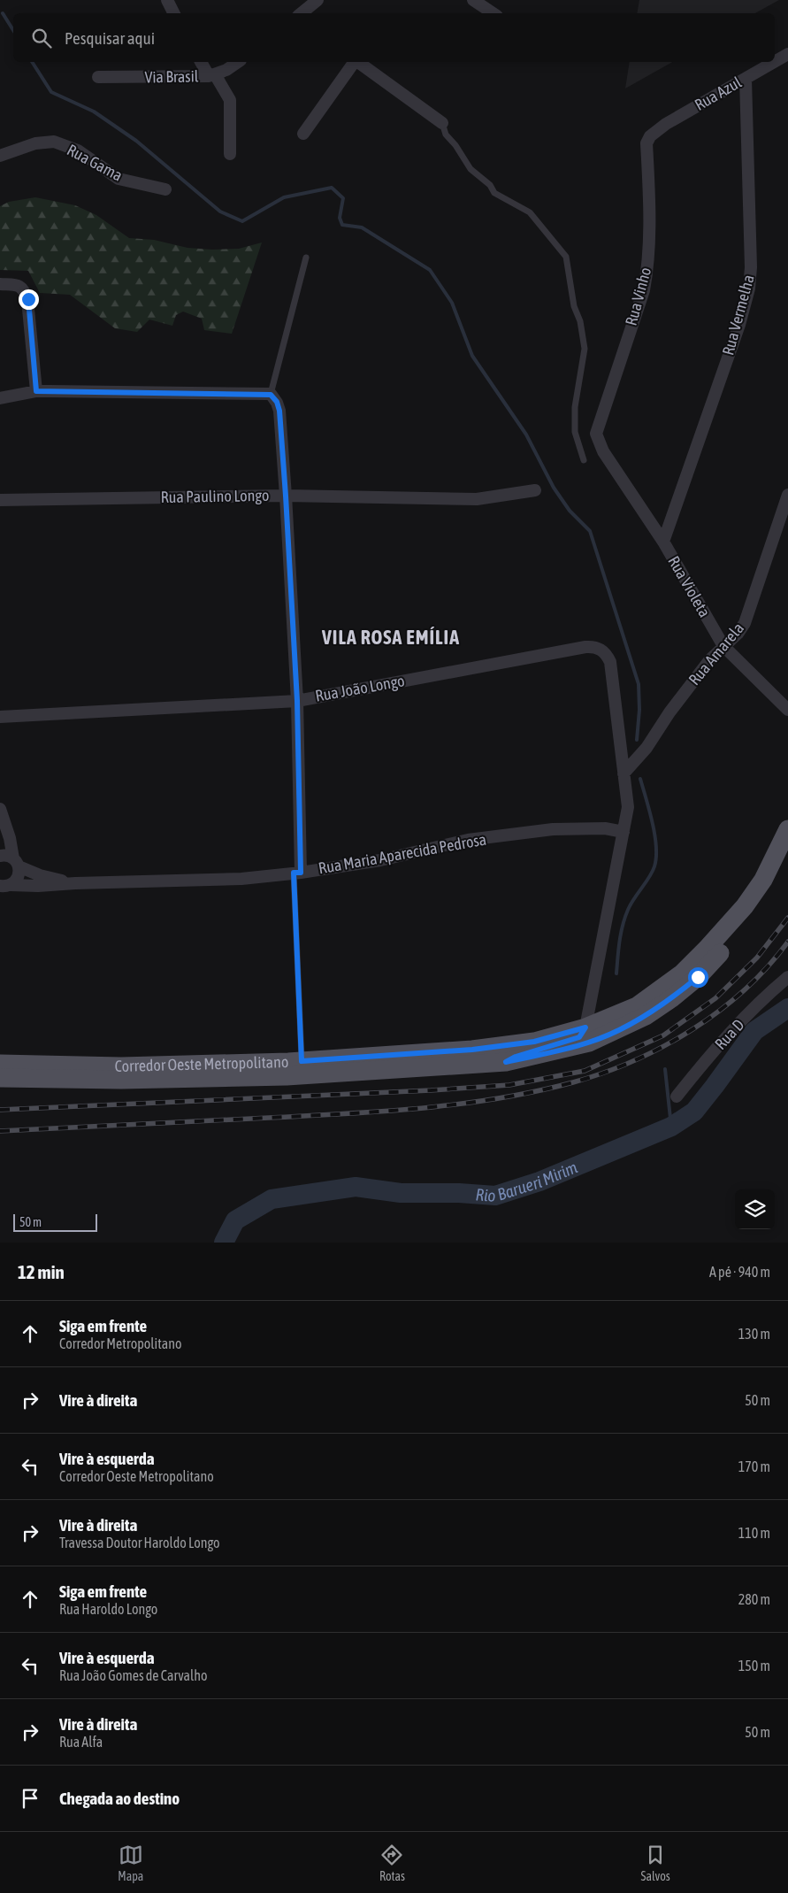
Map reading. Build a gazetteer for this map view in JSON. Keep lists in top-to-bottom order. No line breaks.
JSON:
{"streets":{"main road":["Corredor Oeste Metropolitano"],"street":["Via Brasil","Rua Azul","Rua Gama","Rua Vinho","Rua Vermelha","Rua Paulino Longo","Rua Violeta","Rua Amarela","Rua João Longo","Rua Maria Aparecida Pedrosa","Rua D"]},"crossings":[["Rua Azul","Rua Vinho"],["Rua Azul","Rua Vermelha"],["Rua Vinho","Rua Violeta"],["Rua Vermelha","Rua Violeta"],["Rua Violeta","Rua Amarela"],["Rua Amarela","Rua João Longo"]],"districts":["VILA ROSA EMÍLIA"],"water":["Rio Barueri Mirim"],"scale_bar":"50 m","page":{"search":"Pesquisar aqui","scale":"50 m","heading":["12 min","A pé · 940 m"],"list":[["Siga em frente","Corredor Metropolitano","130 m"],["Vire à direita","50 m"],["Vire à esquerda","Corredor Oeste Metropolitano","170 m"],["Vire à direita","Travessa Doutor Haroldo Longo","110 m"],["Siga em frente","Rua Haroldo Longo","280 m"],["Vire à esquerda","Rua João Gomes de Carvalho","150 m"],["Vire à direita","Rua Alfa","50 m"],"Chegada ao destino"],"nav":["Mapa","Rotas","Salvos"]}}
